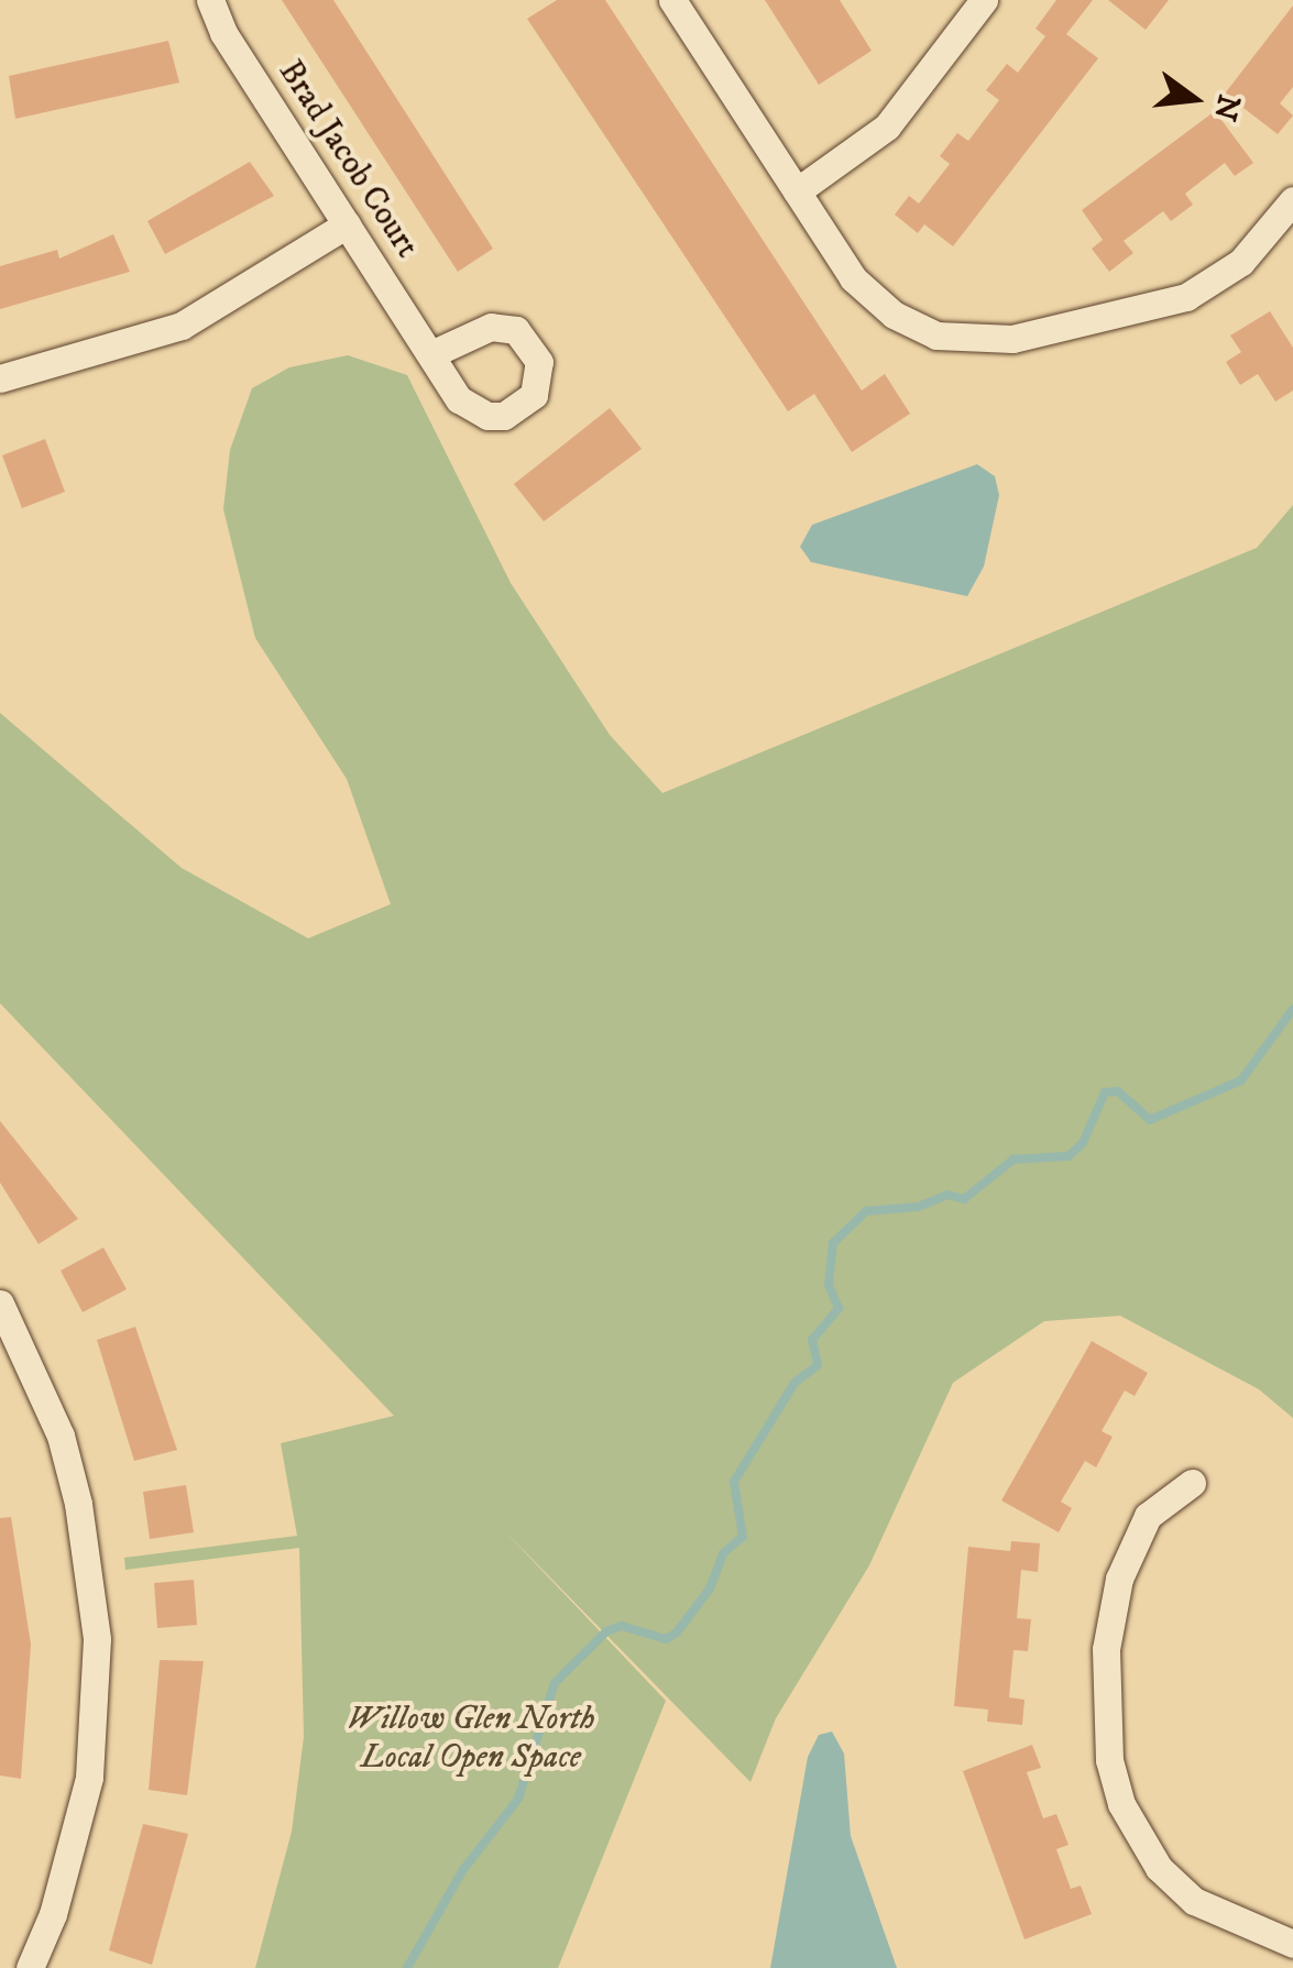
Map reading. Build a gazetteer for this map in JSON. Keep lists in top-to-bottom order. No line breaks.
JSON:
{"streets":{"street":["Brad Jacob Court"]},"parks":["Willow Glen North Local Open Space"],"north":"right"}
